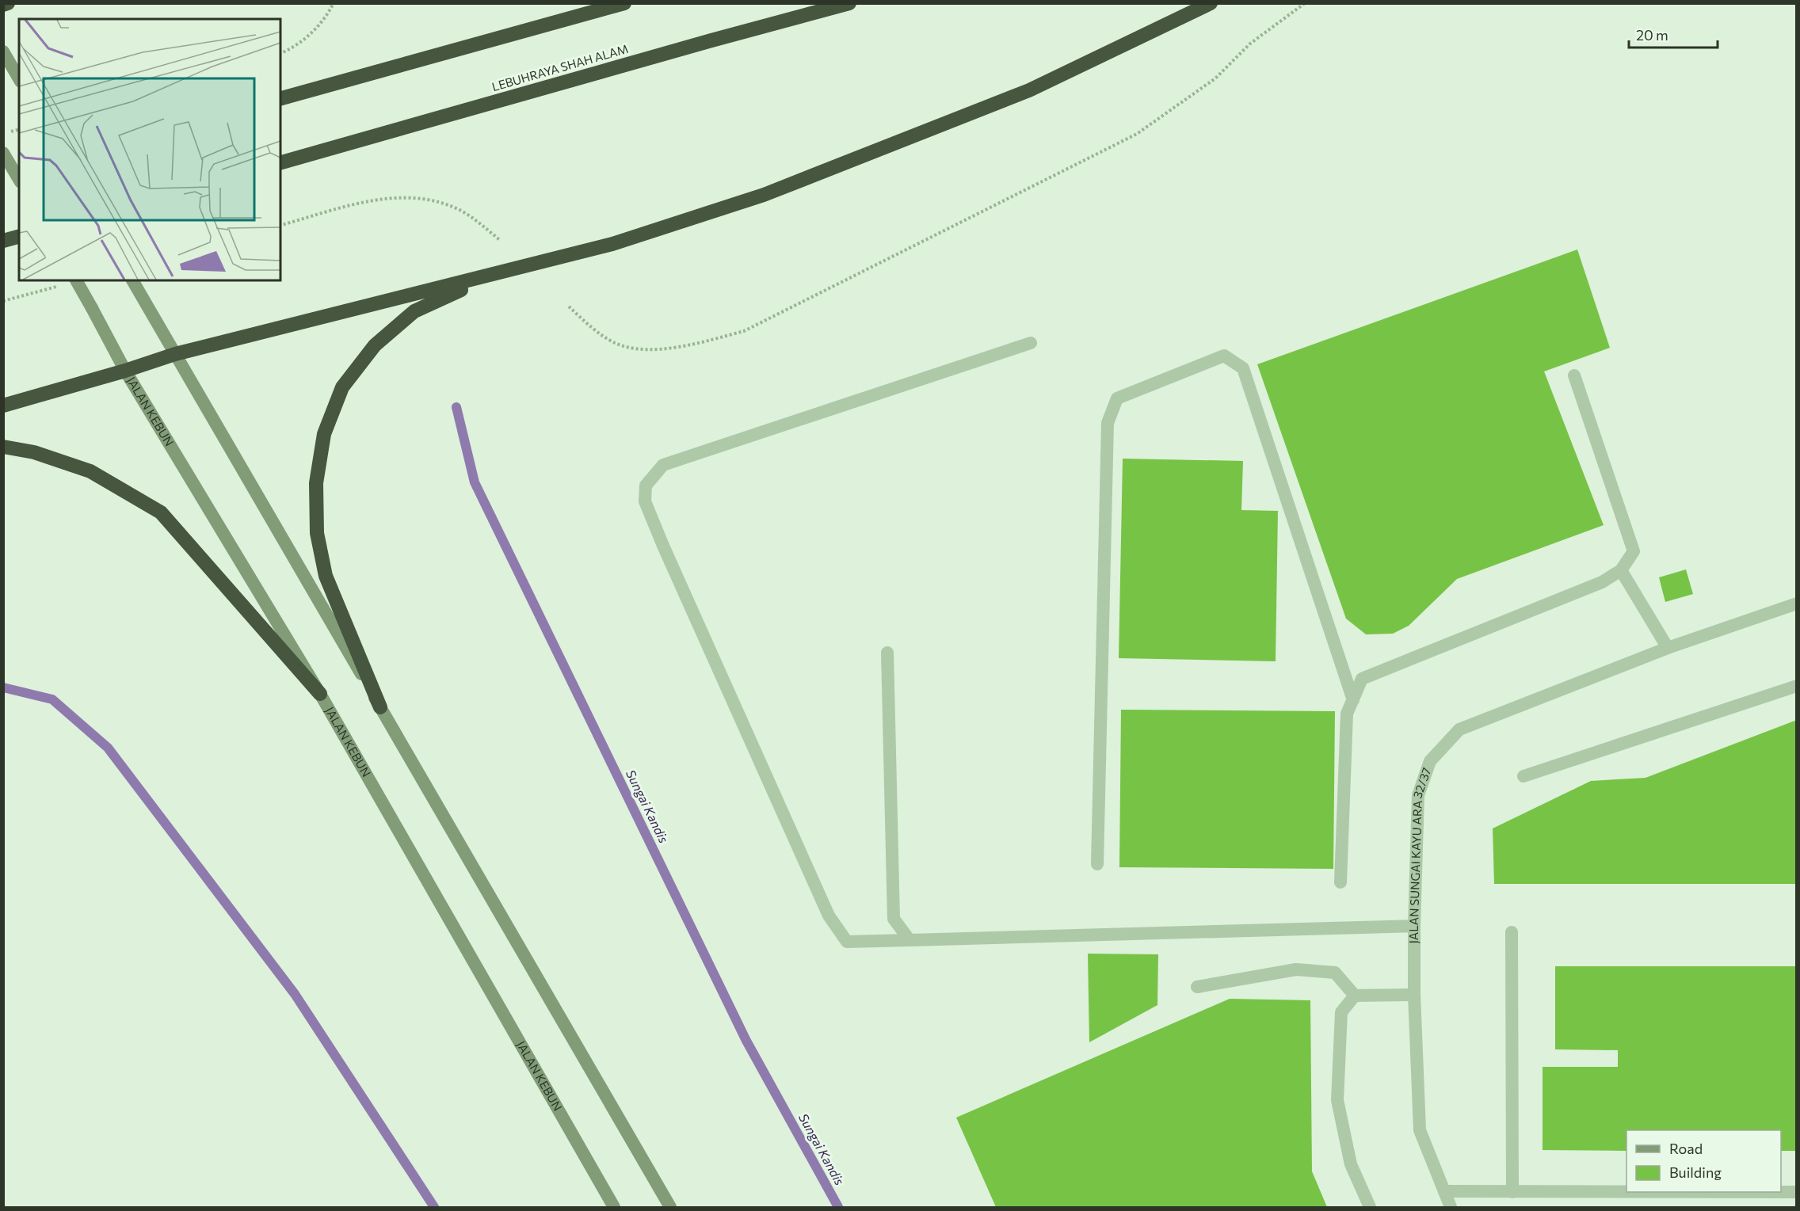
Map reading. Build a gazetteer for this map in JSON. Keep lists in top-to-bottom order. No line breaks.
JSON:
{"streets":{"highway":["LEBUHRAYA SHAH ALAM"],"main road":["JALAN KEBUN"],"street":["JALAN SUNGAI KAYU ARA 32/37"]},"water":["Sungai Kandis"],"legend":["Road","Building"],"scale_bar":"20 m"}
